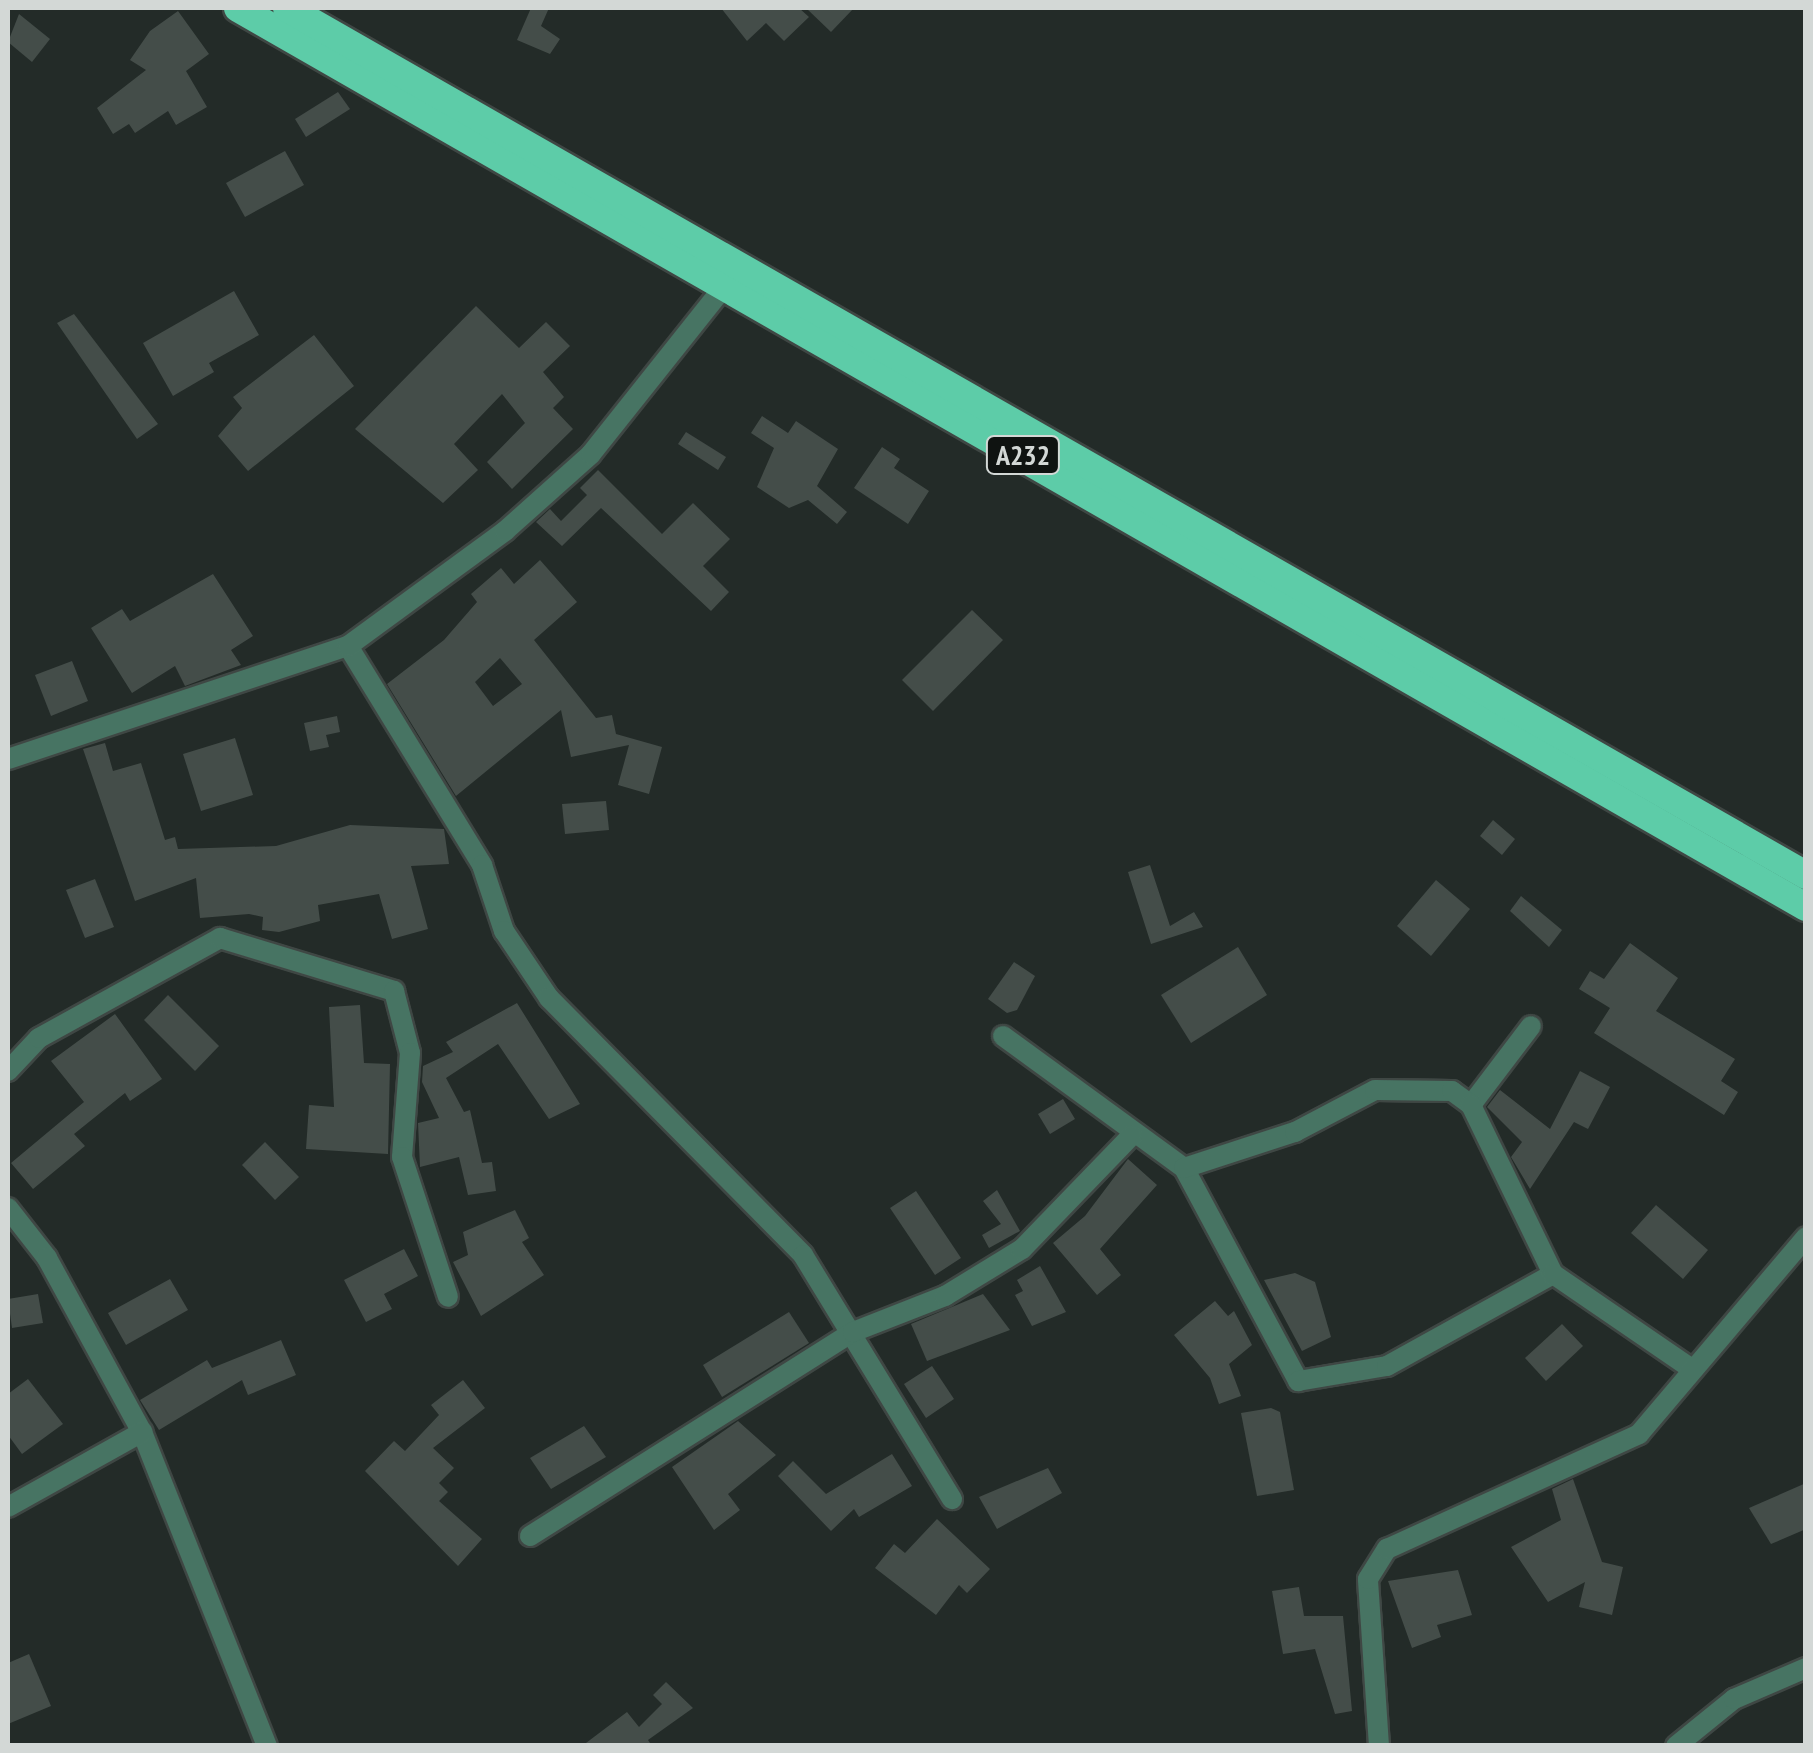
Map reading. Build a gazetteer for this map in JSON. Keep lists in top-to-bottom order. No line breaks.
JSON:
{"streets":{"highway":["A232"]}}
